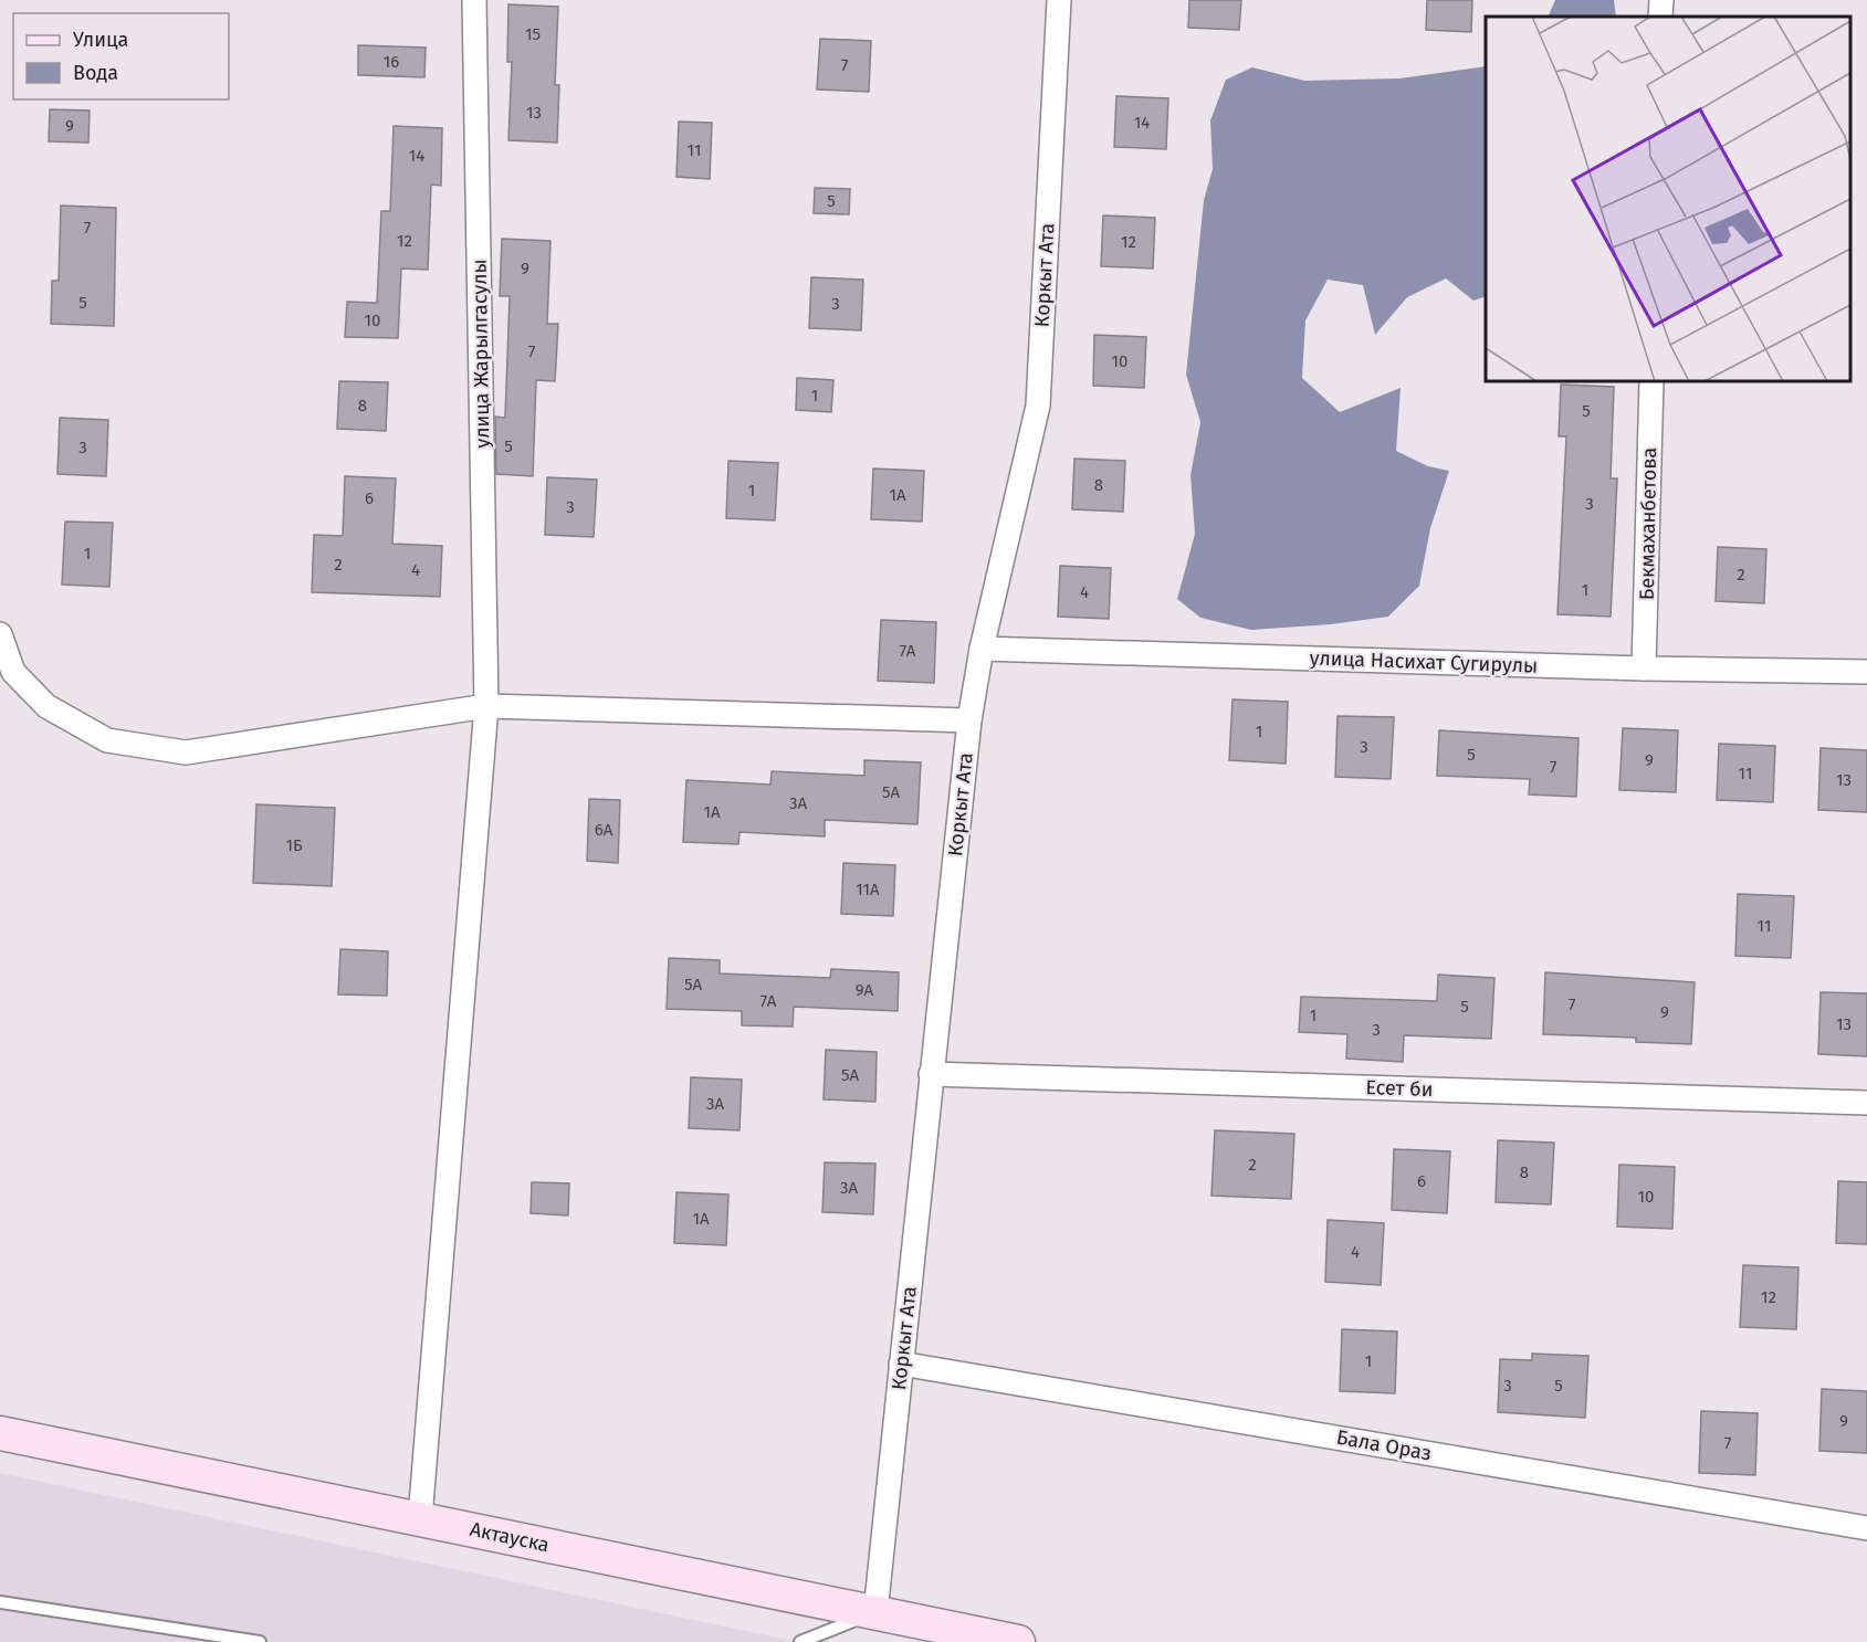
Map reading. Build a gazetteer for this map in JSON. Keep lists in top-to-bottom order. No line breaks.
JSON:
{"streets":{"main road":["Актауска"],"street":["Коркыт Ата","улица Жарылгасулы","Бекмаханбетова","улица Насихат Сугирулы","Есет би","Бала Ораз"]},"crossings":[["Коркыт Ата","улица Насихат Сугирулы"],["Коркыт Ата","Есет би"],["Коркыт Ата","Бала Ораз"],["Коркыт Ата","Актауска"],["улица Жарылгасулы","Актауска"],["Бекмаханбетова","улица Насихат Сугирулы"]],"house_numbers":["15","16","7","13","14","9","11","14","5","7","12","12","9","5","3","10","7","10","1","8","5","5","3","8","1","1А","6","3","3","1","2","4","2","1","4","7А","1","3","5","9","7","11","13","5А","3А","1А","6А","1Б","11А","11","5А","9А","7А","7","5","9","1","13","3","5А","3А","2","8","6","3А","10","1А","4","12","1","3","5","9","7"],"legend":["Улица","Вода"]}
